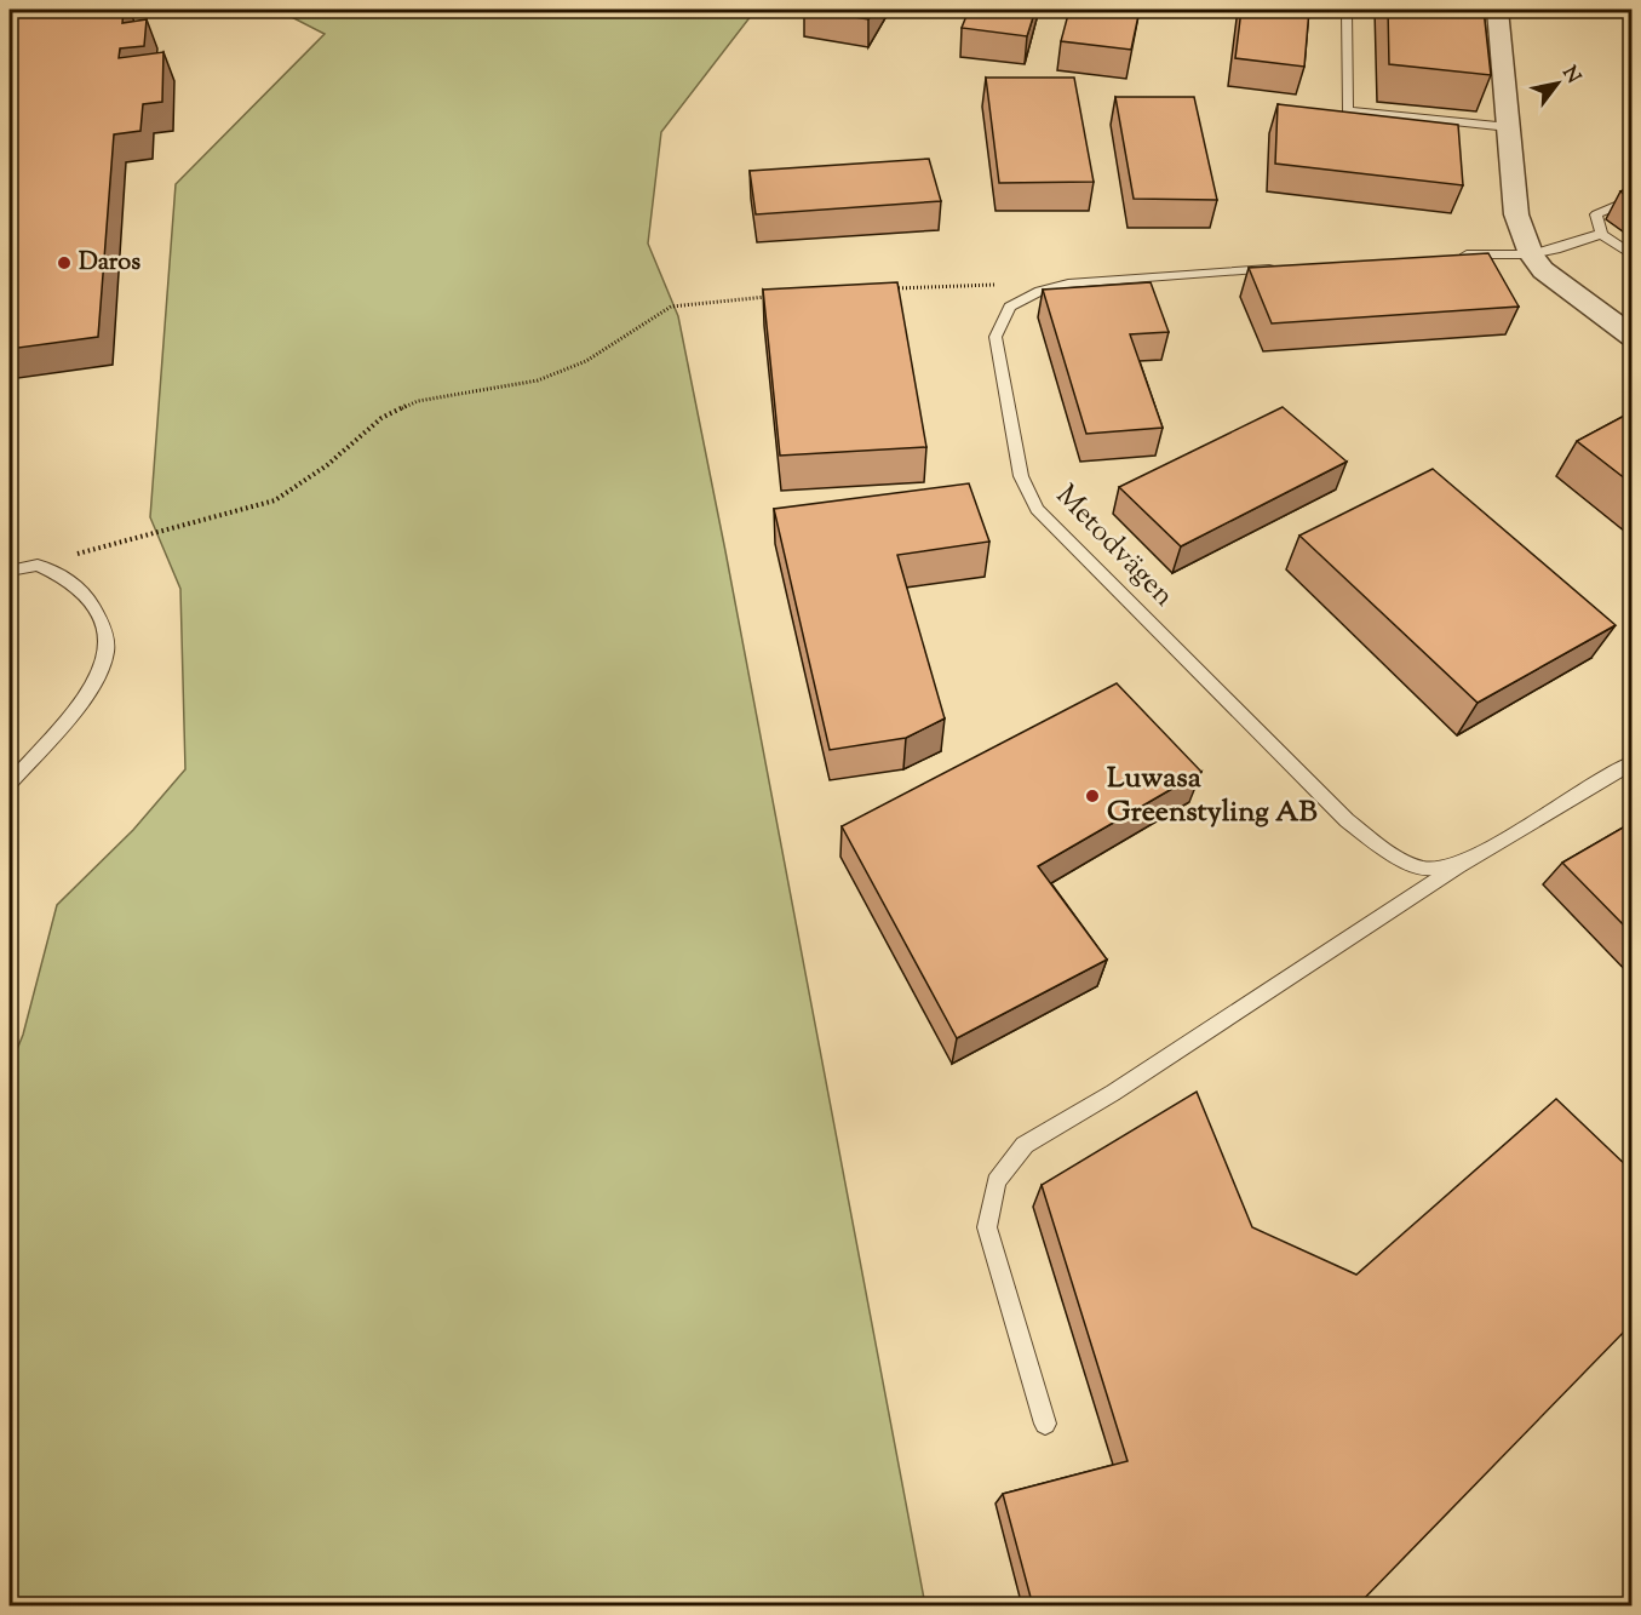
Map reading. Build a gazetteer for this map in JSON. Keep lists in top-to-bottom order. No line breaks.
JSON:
{"streets":{"lane":["Metodvägen"]},"places":["Daros","Luwasa Greenstyling AB"],"north":"top right"}
